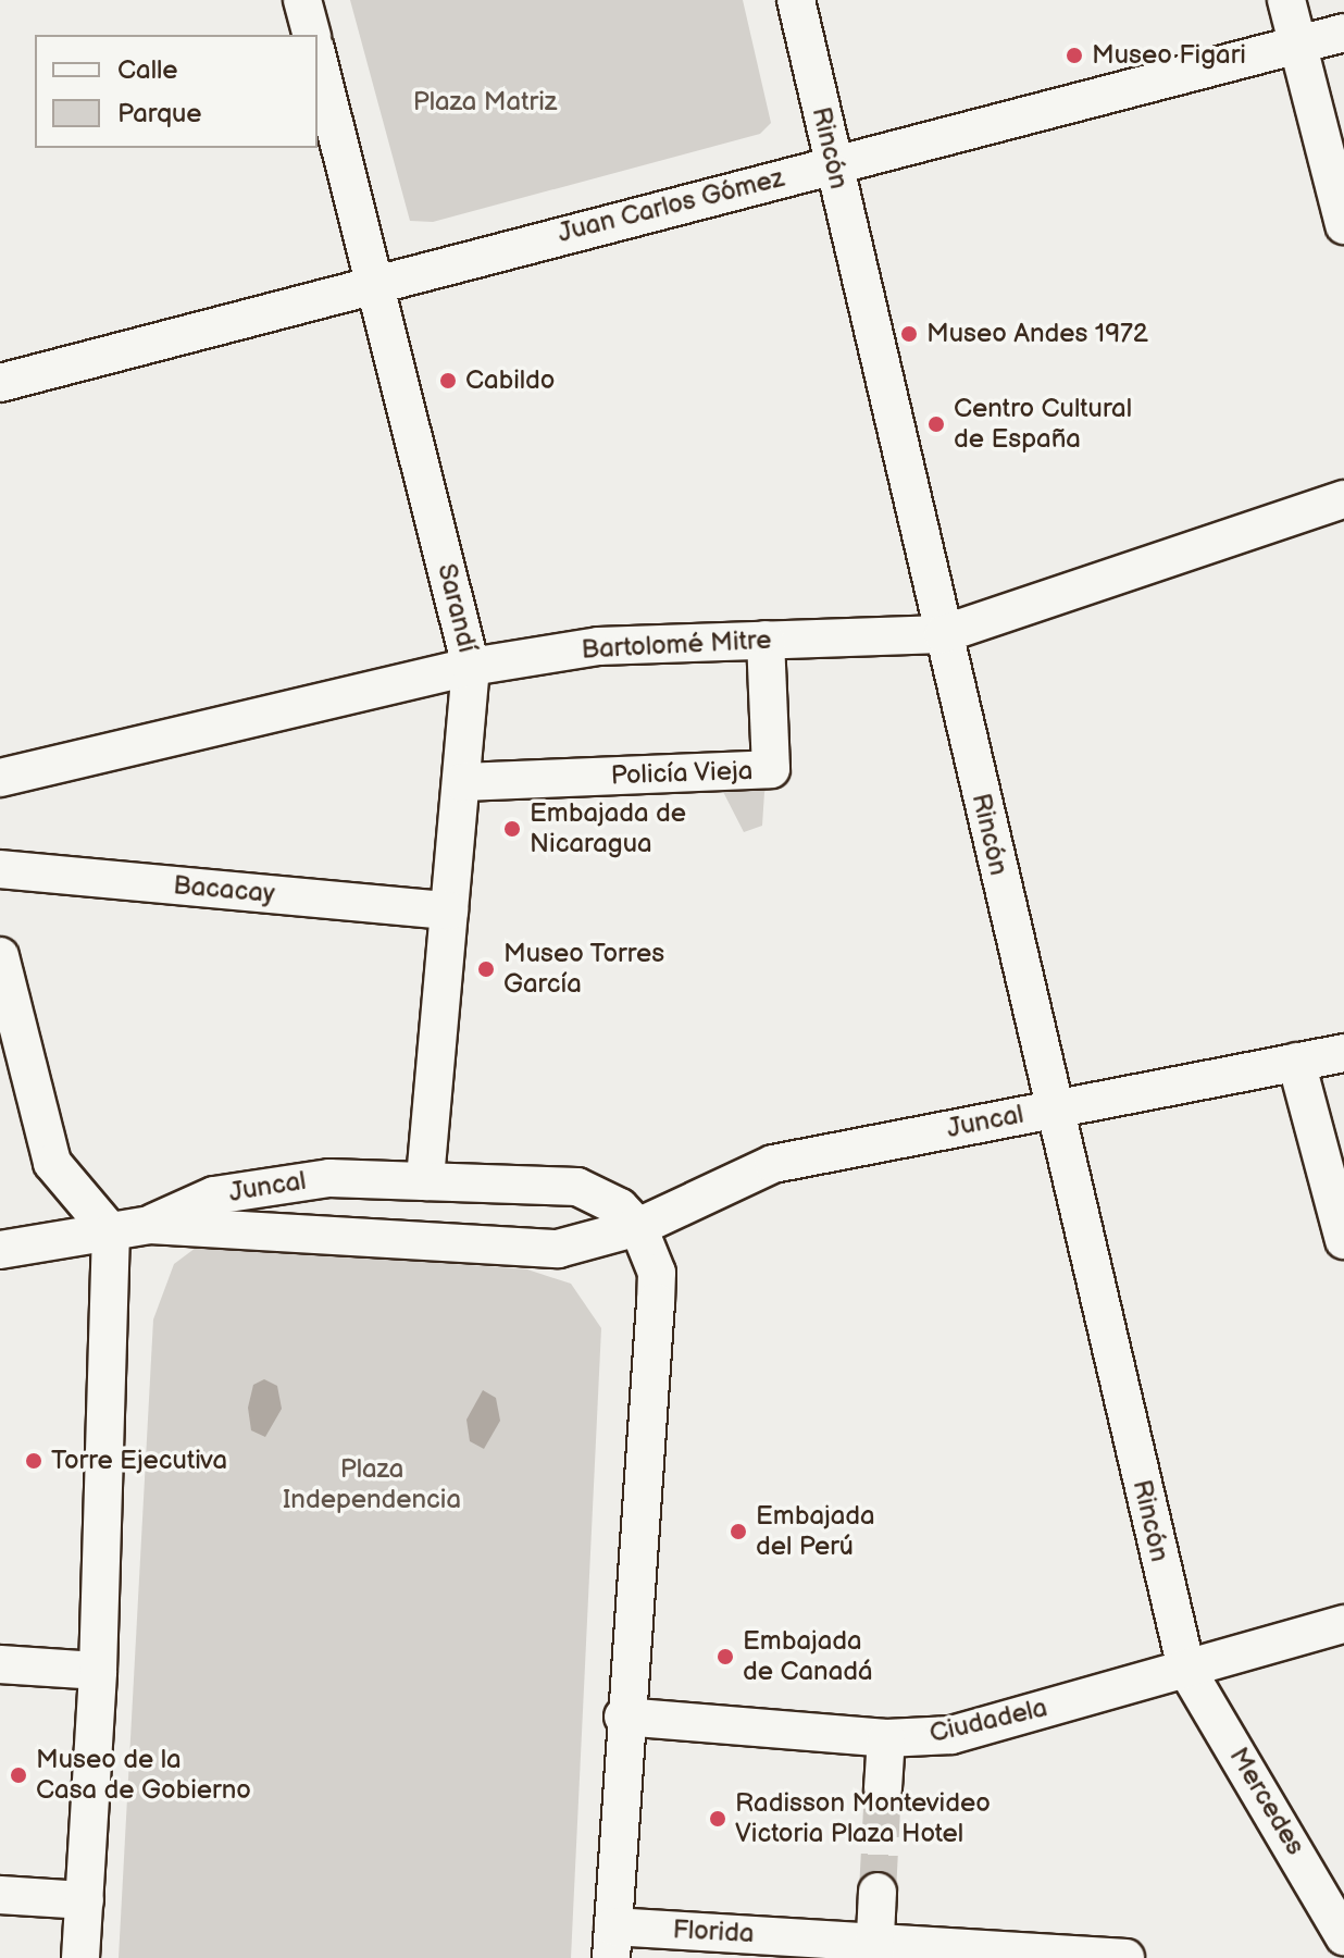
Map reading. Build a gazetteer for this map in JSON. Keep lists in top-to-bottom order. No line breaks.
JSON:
{"streets":{"street":["Rincón","Juan Carlos Gómez","Sarandí","Bartolomé Mitre","Policía Vieja","Bacacay","Juncal","Ciudadela","Mercedes","Florida"]},"crossings":[["Rincón","Juan Carlos Gómez"],["Rincón","Bartolomé Mitre"],["Rincón","Juncal"],["Rincón","Ciudadela"],["Rincón","Mercedes"],["Juan Carlos Gómez","Sarandí"],["Sarandí","Bartolomé Mitre"],["Sarandí","Policía Vieja"],["Sarandí","Bacacay"],["Sarandí","Juncal"],["Bartolomé Mitre","Policía Vieja"],["Ciudadela","Mercedes"]],"parks":["Plaza Matriz","Plaza Independencia"],"places":["Museo Figari","Museo Andes 1972","Cabildo","Centro Cultural de España","Embajada de Nicaragua","Museo Torres García","Torre Ejecutiva","Embajada del Perú","Embajada de Canadá","Museo de la Casa de Gobierno","Radisson Montevideo Victoria Plaza Hotel"],"legend":["Calle","Parque"]}
